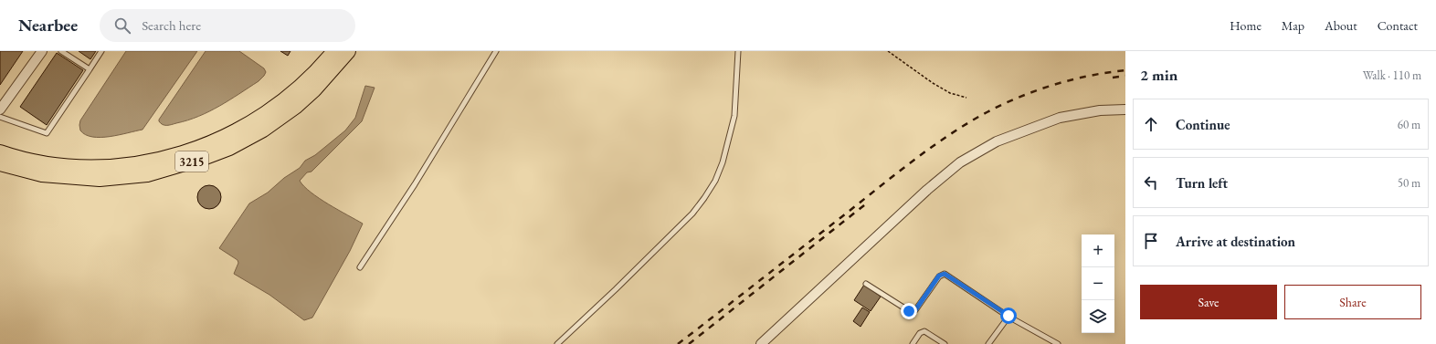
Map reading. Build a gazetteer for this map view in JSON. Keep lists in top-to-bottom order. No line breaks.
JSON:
{"streets":{"main road":["3215"]},"page":{"header":"Nearbee","search":"Search here","nav":["Home","Map","About","Contact"],"heading":["2 min","Walk · 110 m"],"list":[["Continue","60 m"],["Turn left","50 m"],"Arrive at destination"],"map_buttons":["+","−"],"buttons":["Save","Share"]}}
